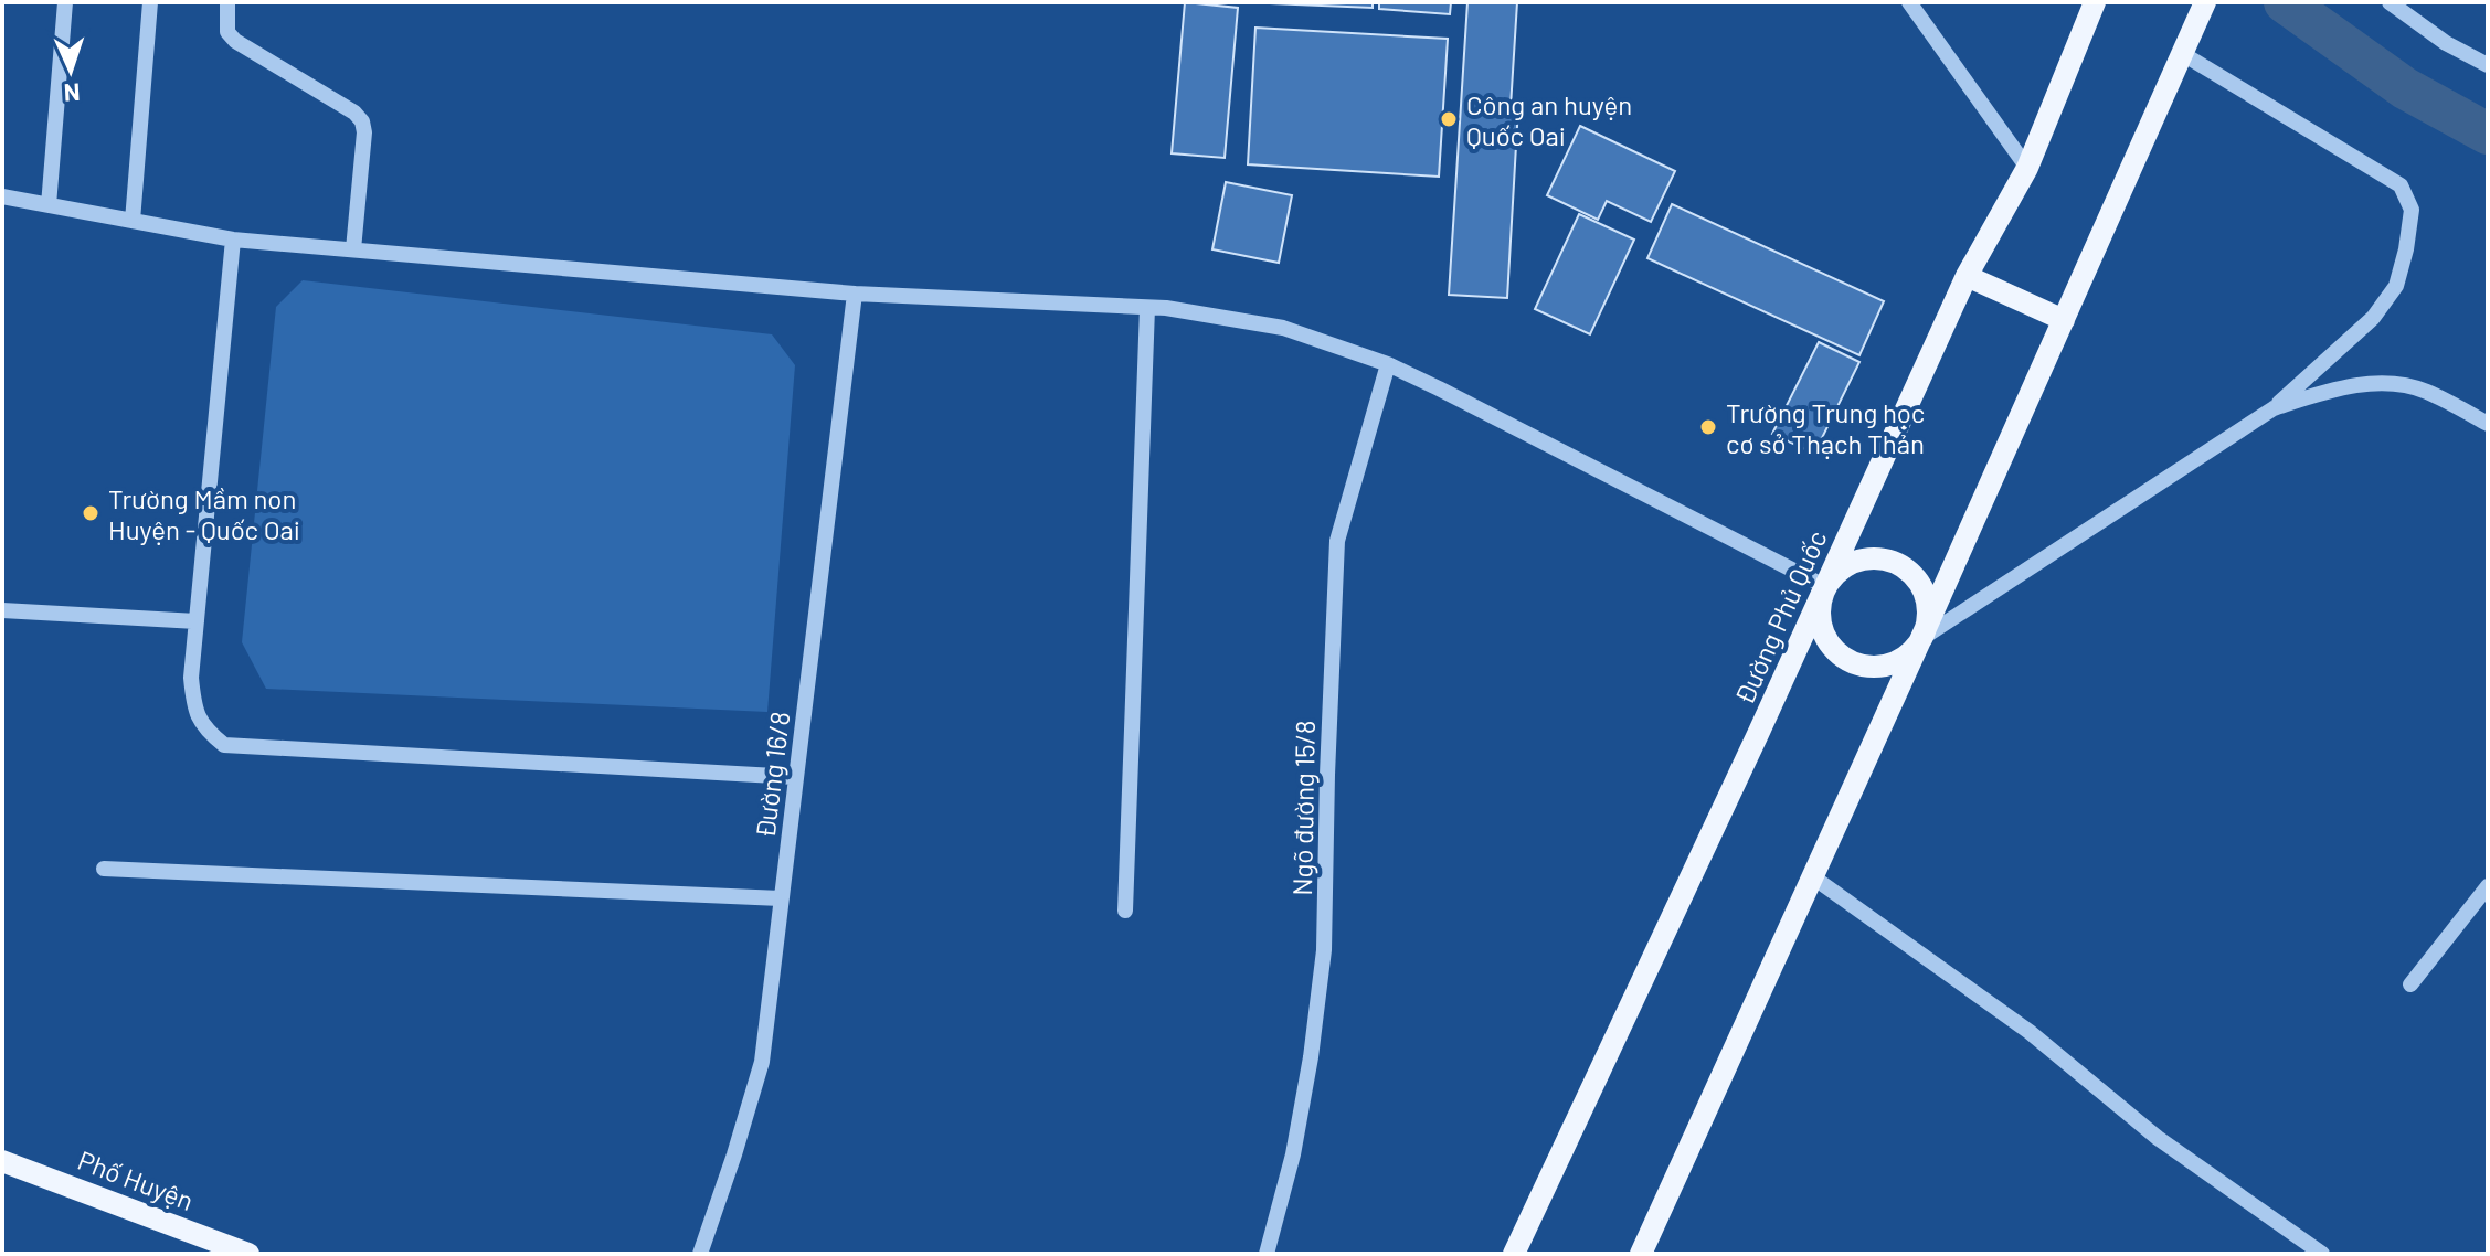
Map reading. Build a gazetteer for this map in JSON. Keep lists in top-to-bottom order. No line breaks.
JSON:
{"streets":{"main road":["Đường Phủ Quốc","Phố Huyện"],"street":["Đường 16/8","Ngõ đường 15/8"]},"places":["Công an huyện Quốc Oai","Trường Trung học cơ sở Thạch Thán","Trường Mầm non Huyện - Quốc Oai"],"north":"bottom"}
